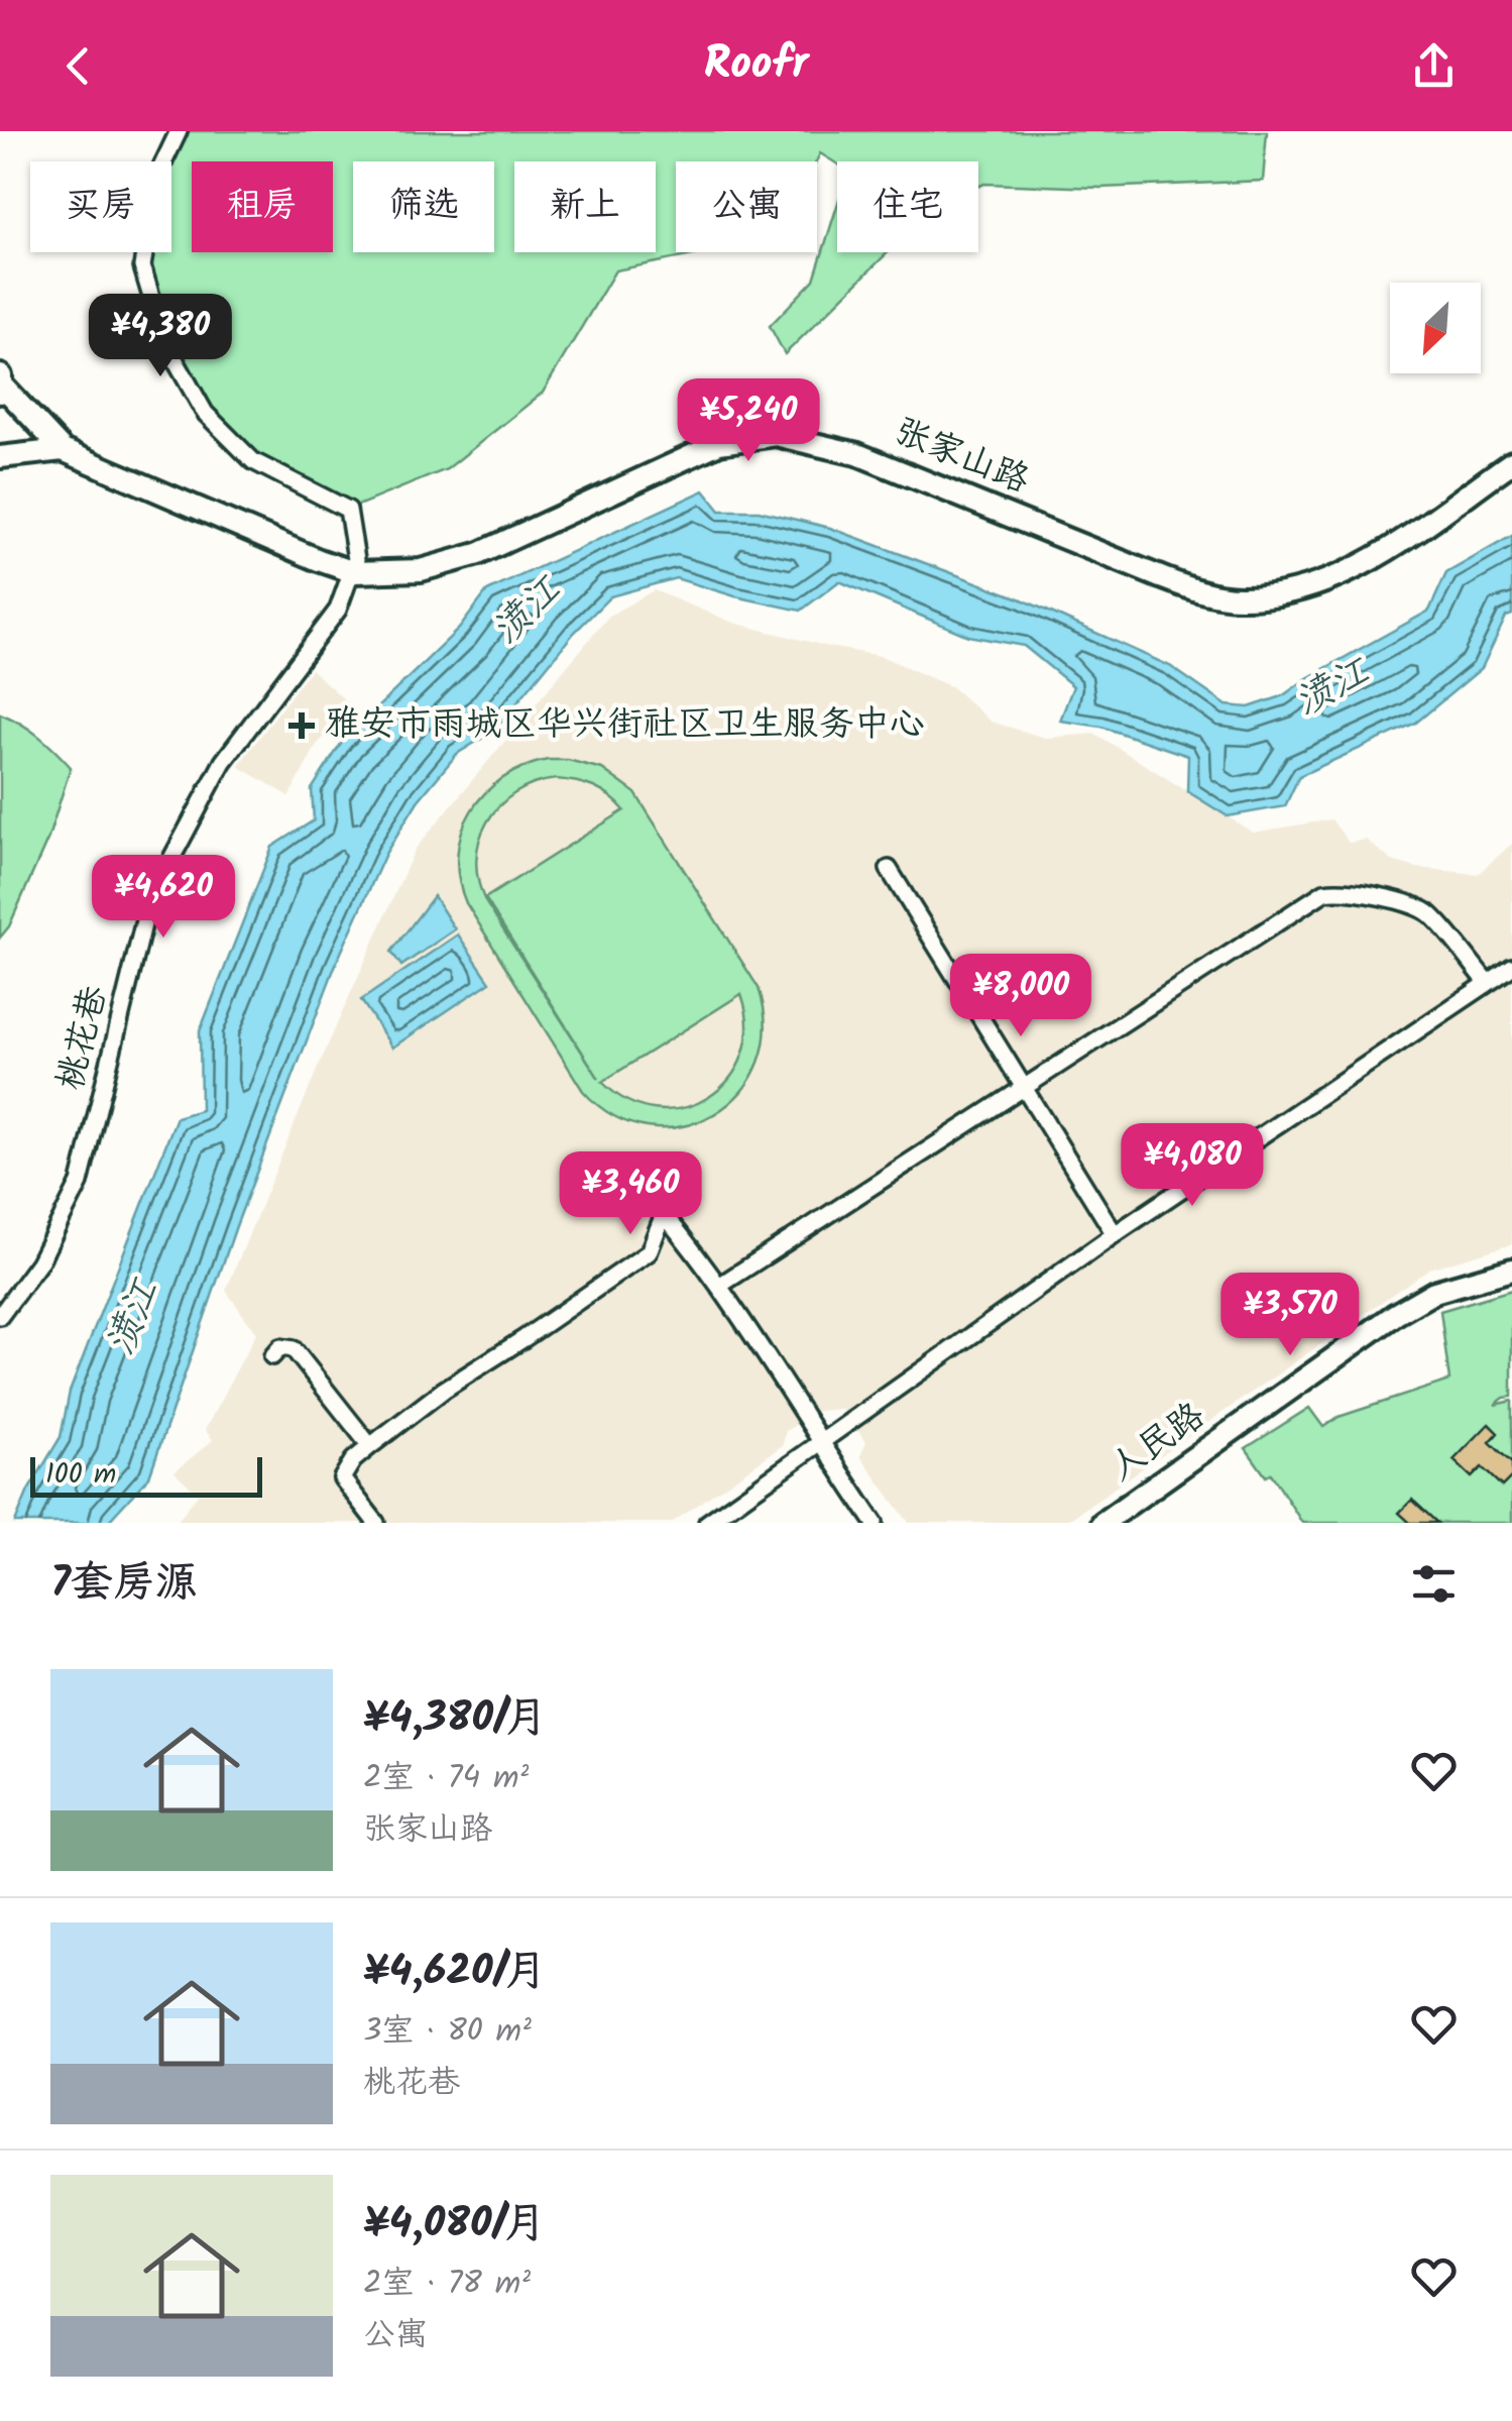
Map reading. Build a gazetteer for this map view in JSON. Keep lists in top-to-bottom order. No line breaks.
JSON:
{"streets":{"street":["张家山路","桃花巷","人民路"]},"crossings":[["张家山路","桃花巷"]],"water":["𣸣江"],"places":{"health":["雅安市雨城区华兴街社区卫生服务中心"]},"scale_bar":"100 m","north":"bottom left","page":{"header":"Roofr","chip":["买房","租房","筛选","新上","公寓","住宅"],"price":["¥4,380","¥5,240","¥4,620","¥8,000","¥4,080","¥3,460","¥3,570"],"scale":"100 m","heading":"7套房源","list":[{"name":"¥4,380/月","note":"2室 · 74 m² · 张家山路"},{"name":"¥4,620/月","note":"3室 · 80 m² · 桃花巷"},{"name":"¥4,080/月","note":"2室 · 78 m² · 公寓"}]}}
